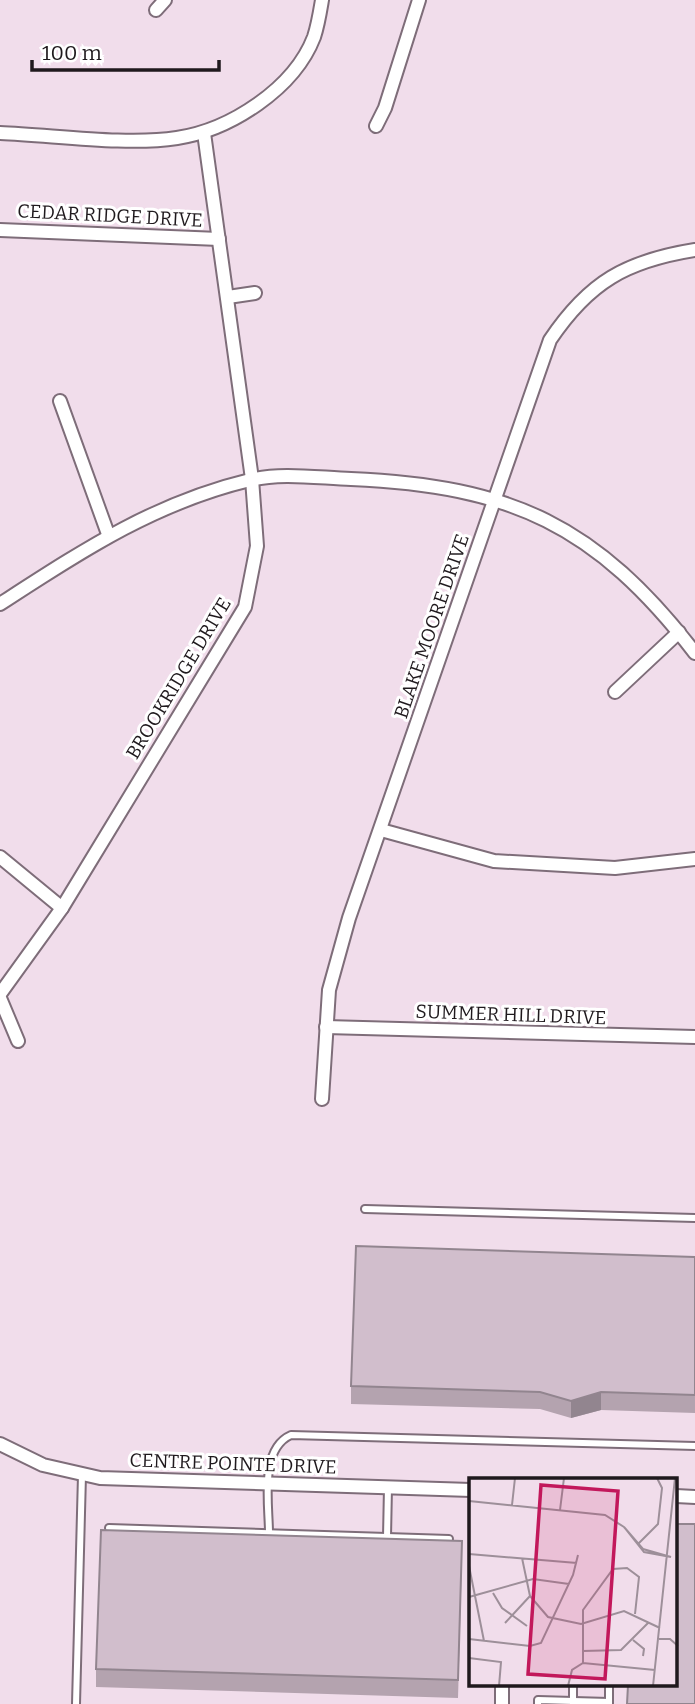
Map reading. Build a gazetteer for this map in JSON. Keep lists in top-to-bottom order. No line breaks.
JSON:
{"streets":{"street":["CEDAR RIDGE DRIVE","BLAKE MOORE DRIVE","BROOKRIDGE DRIVE","SUMMER HILL DRIVE","CENTRE POINTE DRIVE"]},"crossings":[["CEDAR RIDGE DRIVE","BROOKRIDGE DRIVE"],["BLAKE MOORE DRIVE","SUMMER HILL DRIVE"]],"scale_bar":"100 m"}
